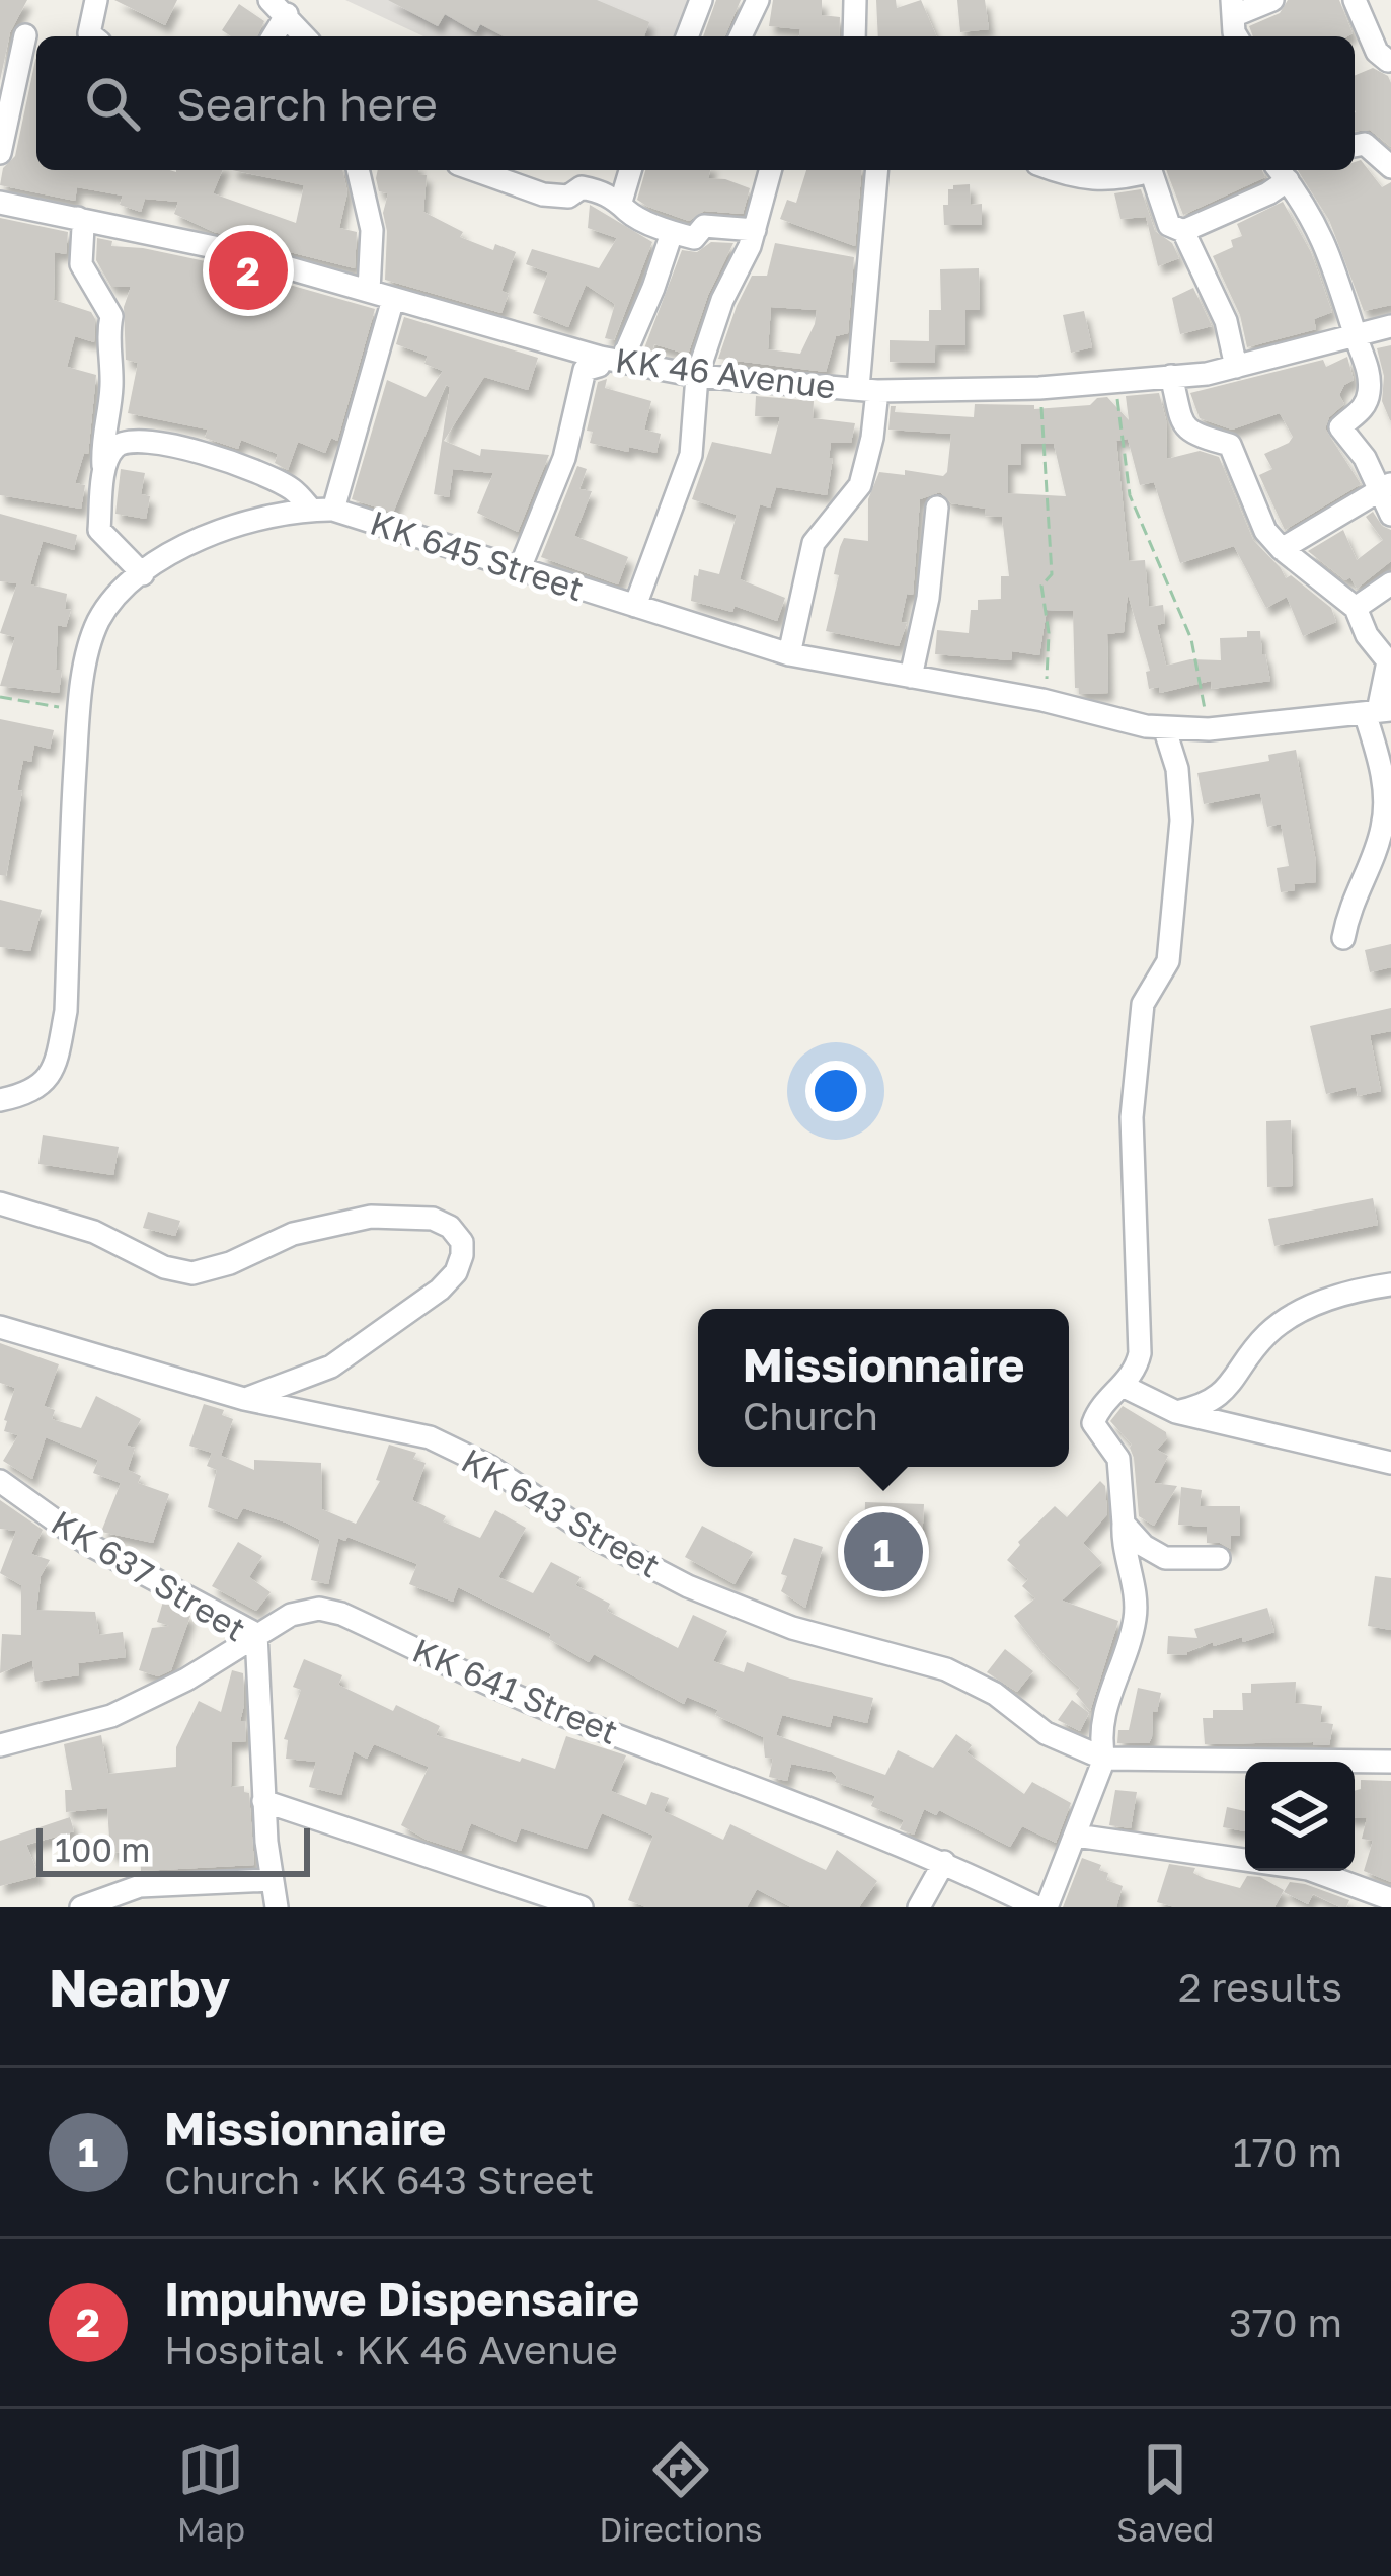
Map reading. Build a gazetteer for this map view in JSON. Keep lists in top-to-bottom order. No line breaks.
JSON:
{"streets":{"street":["KK 46 Avenue","KK 645 Street","KK 643 Street","KK 637 Street","KK 641 Street"]},"crossings":[["KK 637 Street","KK 641 Street"]],"scale_bar":"100 m","page":{"search":"Search here","pins":["2","1"],"popup":["Missionnaire","Church"],"scale":"100 m","heading":["Nearby","2 results"],"list":[{"mark":"1","name":"Missionnaire","note":"Church · KK 643 Street","value":"170 m"},{"mark":"2","name":"Impuhwe Dispensaire","note":"Hospital · KK 46 Avenue","value":"370 m"}],"nav":["Map","Directions","Saved"]}}
